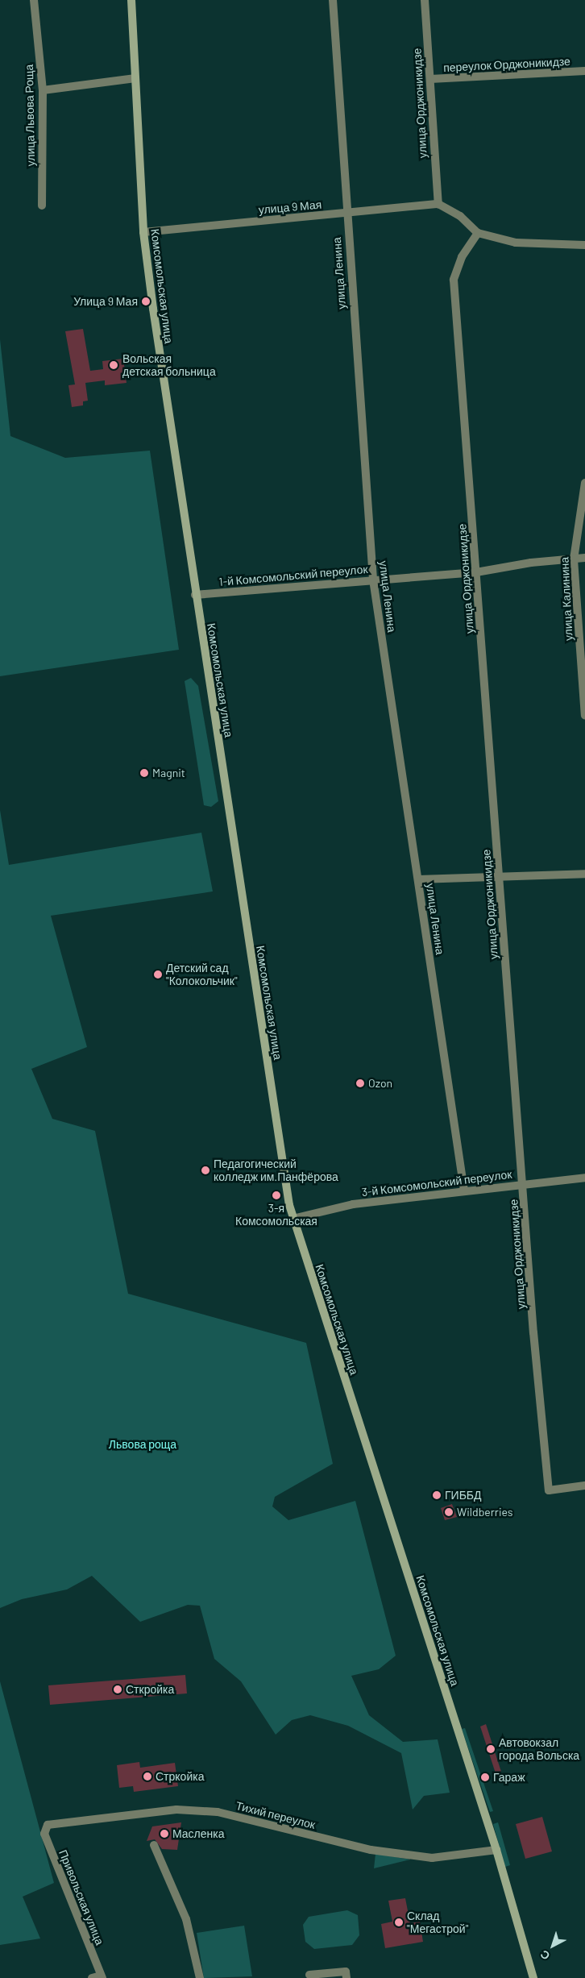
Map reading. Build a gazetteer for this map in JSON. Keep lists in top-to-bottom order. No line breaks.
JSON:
{"streets":{"main road":["Комсомольская улица"],"street":["переулок Орджоникидзе","улица Орджоникидзе","улица Львова Роща","улица 9 Мая","улица Ленина","1-й Комсомольский переулок","улица Калинина","3-й Комсомольский переулок","Тихий переулок","Привольская улица"]},"crossings":[["переулок Орджоникидзе","улица Орджоникидзе"],["улица Орджоникидзе","улица 9 Мая"],["улица Орджоникидзе","1-й Комсомольский переулок"],["улица Орджоникидзе","3-й Комсомольский переулок"],["улица 9 Мая","улица Ленина"],["улица 9 Мая","Комсомольская улица"],["улица Ленина","1-й Комсомольский переулок"],["улица Ленина","3-й Комсомольский переулок"],["Комсомольская улица","1-й Комсомольский переулок"],["Комсомольская улица","3-й Комсомольский переулок"],["Комсомольская улица","Тихий переулок"],["1-й Комсомольский переулок","улица Калинина"],["Тихий переулок","Привольская улица"]],"parks":["Львова роща"],"places":["Улица 9 Мая","Вольская детская больница","Magnit","Детский сад \"Колокольчик\"","Ozon","Педагогический колледж им.Панфёрова","3-я Комсомольская","ГИББД","Wildberries","Сткройка","Автовокзал города Вольска","Стркойка","Гараж","Масленка","Склад \"Мегастрой\""],"north":"bottom left"}
